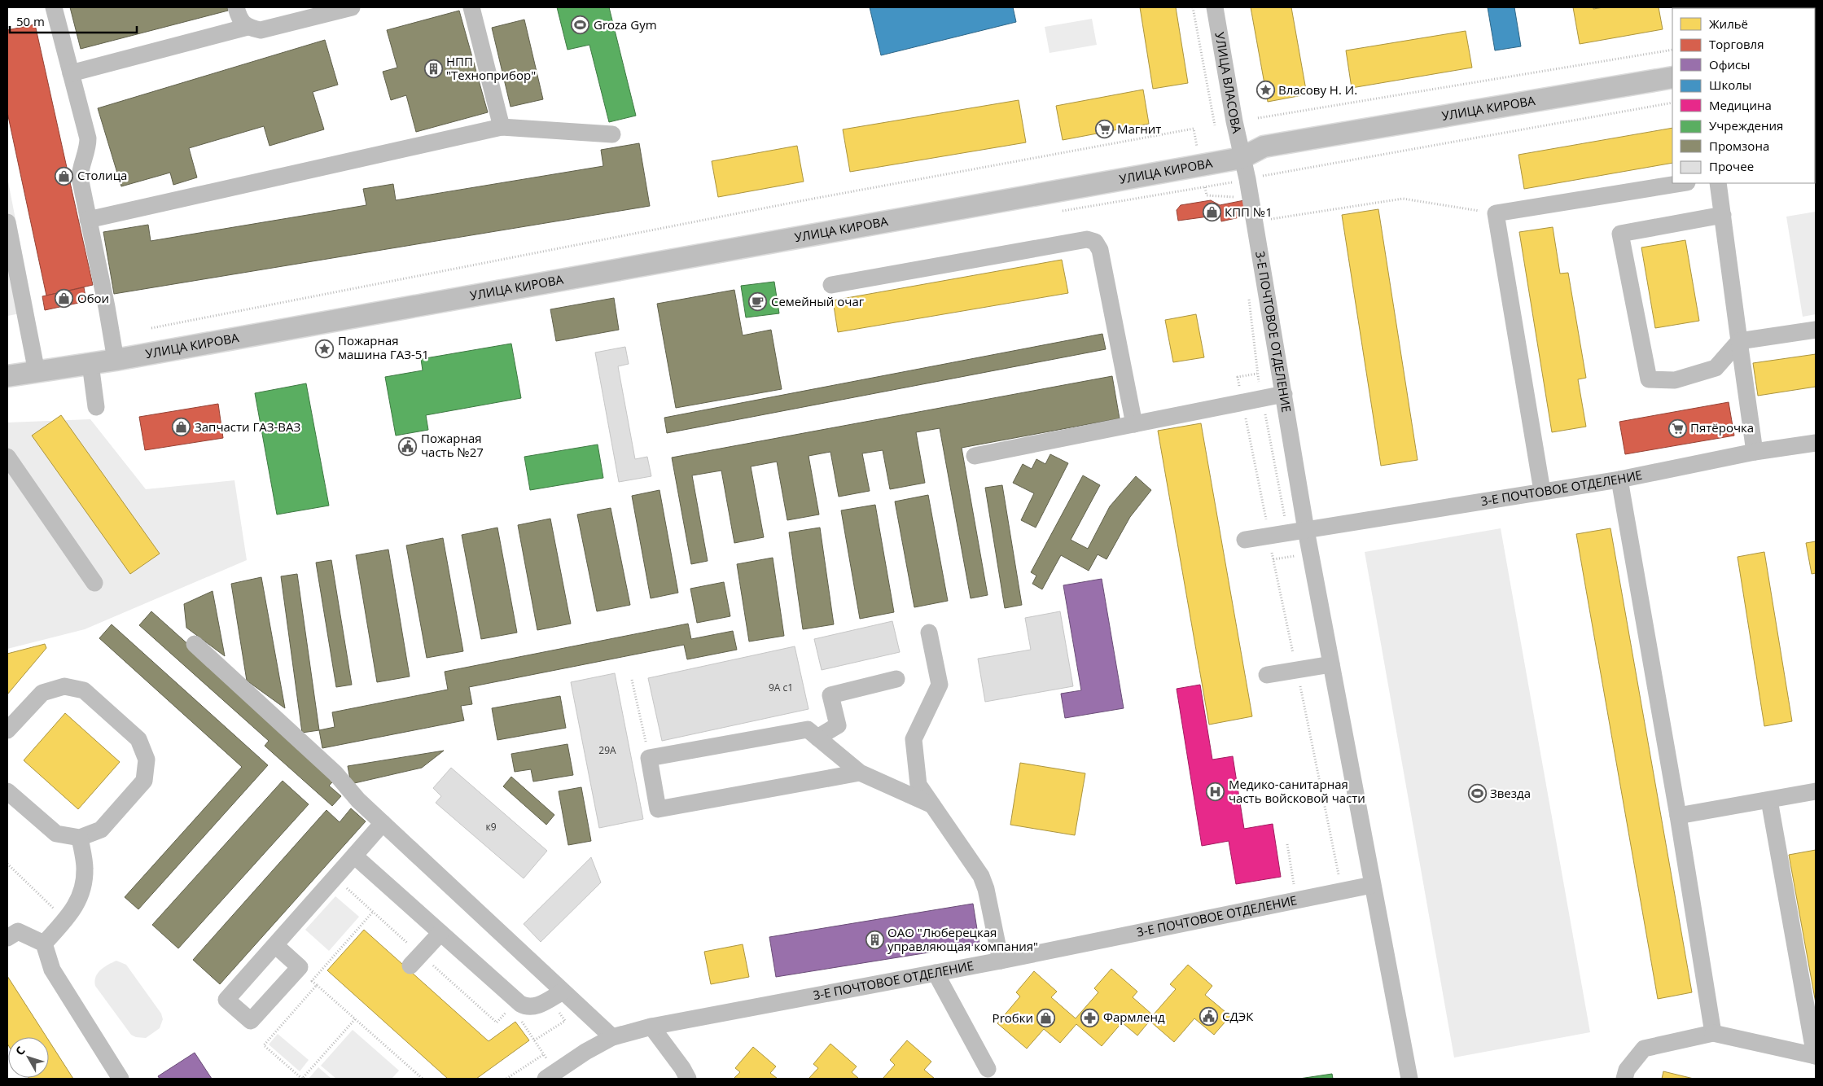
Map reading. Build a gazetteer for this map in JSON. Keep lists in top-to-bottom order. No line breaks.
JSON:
{"streets":{"main road":["УЛИЦА КИРОВА"],"street":["УЛИЦА ВЛАСОВА","3-Е ПОЧТОВОЕ ОТДЕЛЕНИЕ"]},"crossings":[["УЛИЦА ВЛАСОВА","УЛИЦА КИРОВА"],["УЛИЦА ВЛАСОВА","3-Е ПОЧТОВОЕ ОТДЕЛЕНИЕ"],["УЛИЦА КИРОВА","3-Е ПОЧТОВОЕ ОТДЕЛЕНИЕ"]],"places":{"sports":["Groza Gym","Звезда"],"building":["НПП \"Техноприбор\"","ОАО \"Люберецкая управляющая компания\""],"place":["Власову Н. И.","Пожарная машина ГАЗ-51"],"supermarket":["Магнит","Пятёрочка"],"shop":["Столица","КПП №1","Обои","Запчасти ГАЗ-ВАЗ","Proбки"],"cafe":["Семейный очаг"],"public building":["Пожарная часть №27","СДЭК"],"hospital":["Медико-санитарная часть войсковой части"],"pharmacy":["Фармленд"]},"house_numbers":["9А с1","29А","к9"],"legend":["Жильё","Торговля","Офисы","Школы","Медицина","Учреждения","Промзона","Прочее"],"scale_bar":"50 m","north":"top left"}
